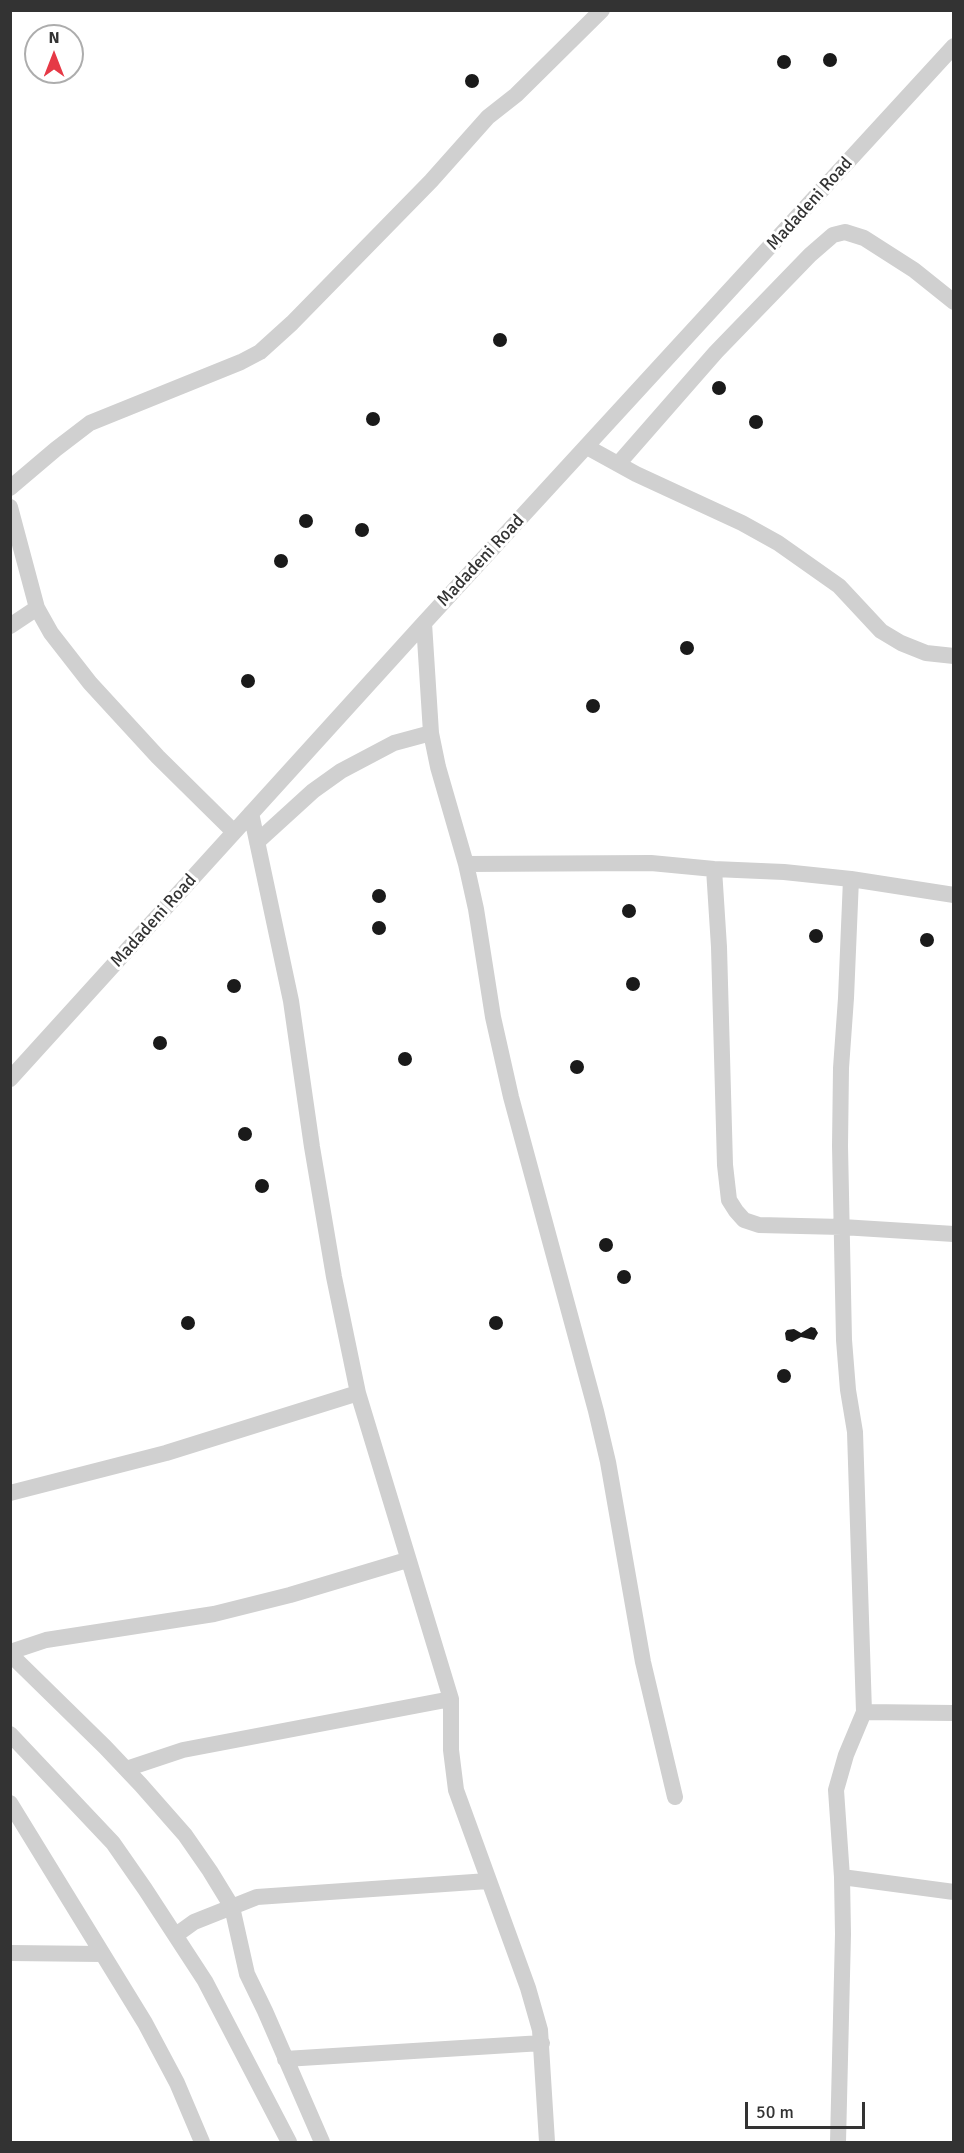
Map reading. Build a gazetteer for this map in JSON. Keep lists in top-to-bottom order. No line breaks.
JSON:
{"streets":{"street":["Madadeni Road"]},"scale_bar":"50 m","north":"top"}
